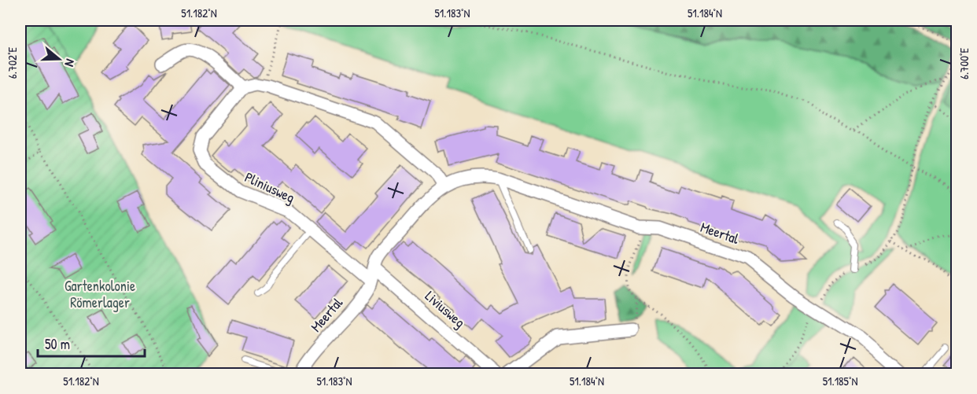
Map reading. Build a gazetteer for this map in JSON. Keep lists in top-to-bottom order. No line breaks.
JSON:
{"streets":{"street":["Pliniusweg","Meertal","Liviusweg"]},"crossings":[["Pliniusweg","Meertal"],["Meertal","Liviusweg"]],"parks":["Gartenkolonie Römerlager"],"scale_bar":"50 m","north":"right","coordinates":["51.182°N","51.183°N","51.184°N","6.702°E","6.700°E","51.185°N"]}
